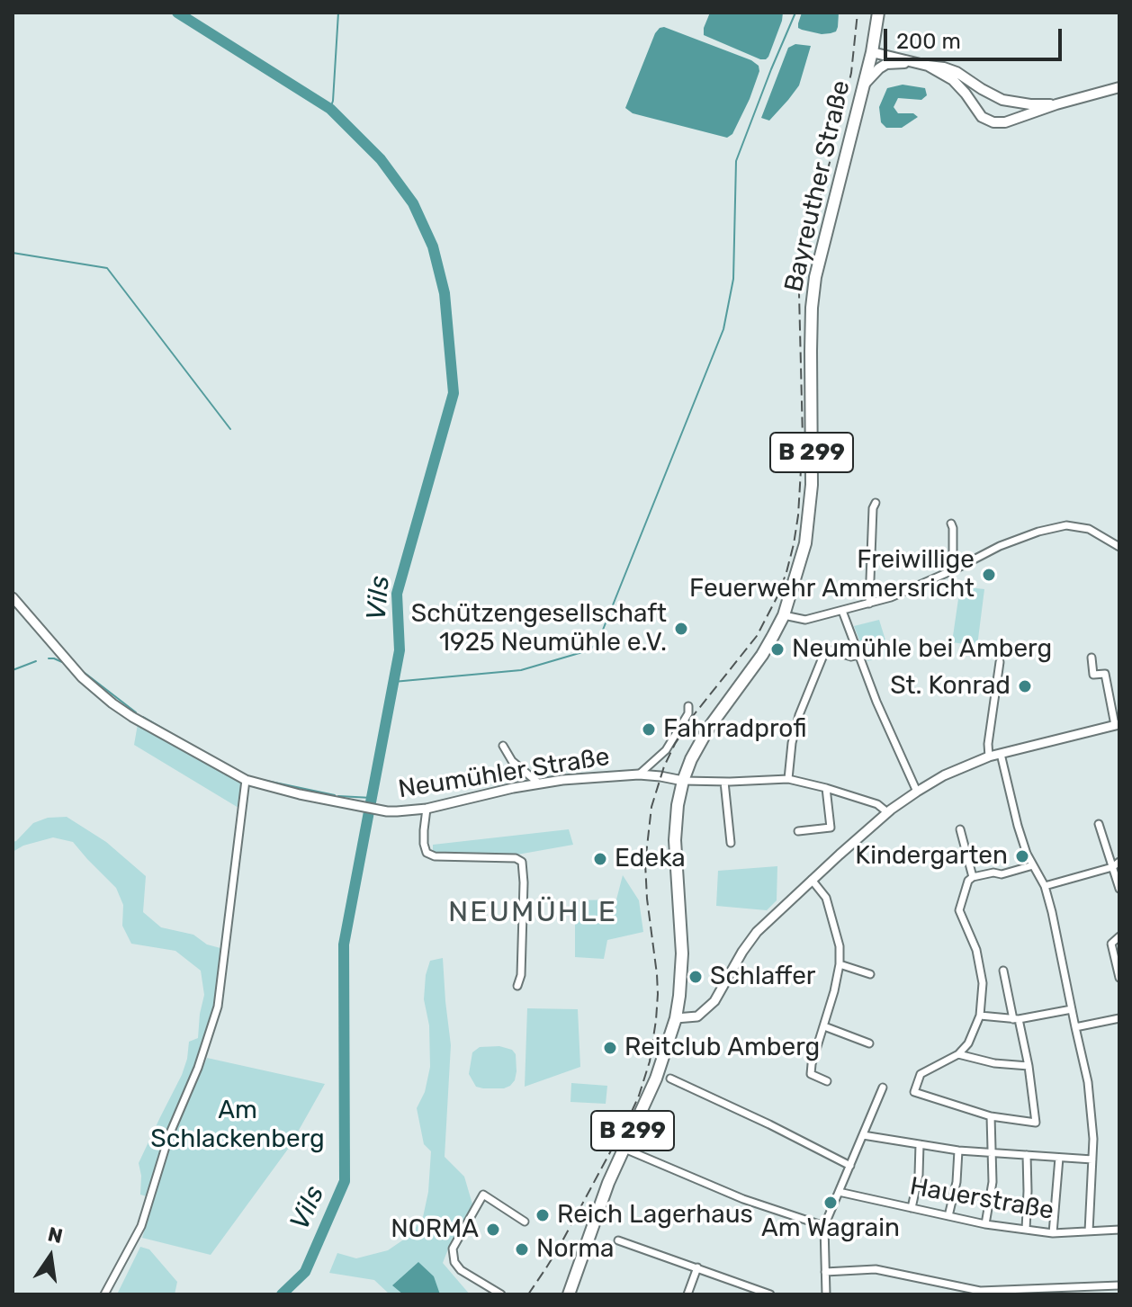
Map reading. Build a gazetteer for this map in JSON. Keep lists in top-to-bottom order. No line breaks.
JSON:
{"streets":{"main road":["Bayreuther Straße","B 299"],"street":["Neumühler Straße","Hauerstraße"]},"crossings":[["Bayreuther Straße","B 299"],["B 299","Neumühler Straße"]],"districts":["NEUMÜHLE"],"water":["Vils"],"parks":["Am Schlackenberg"],"places":["Freiwillige Feuerwehr Ammersricht","Schützengesellschaft 1925 Neumühle e.V.","Neumühle bei Amberg","St. Konrad","Fahrradprofi","Kindergarten","Edeka","Schlaffer","Reitclub Amberg","Am Wagrain","Reich Lagerhaus","NORMA","Norma"],"scale_bar":"200 m","north":"top"}
